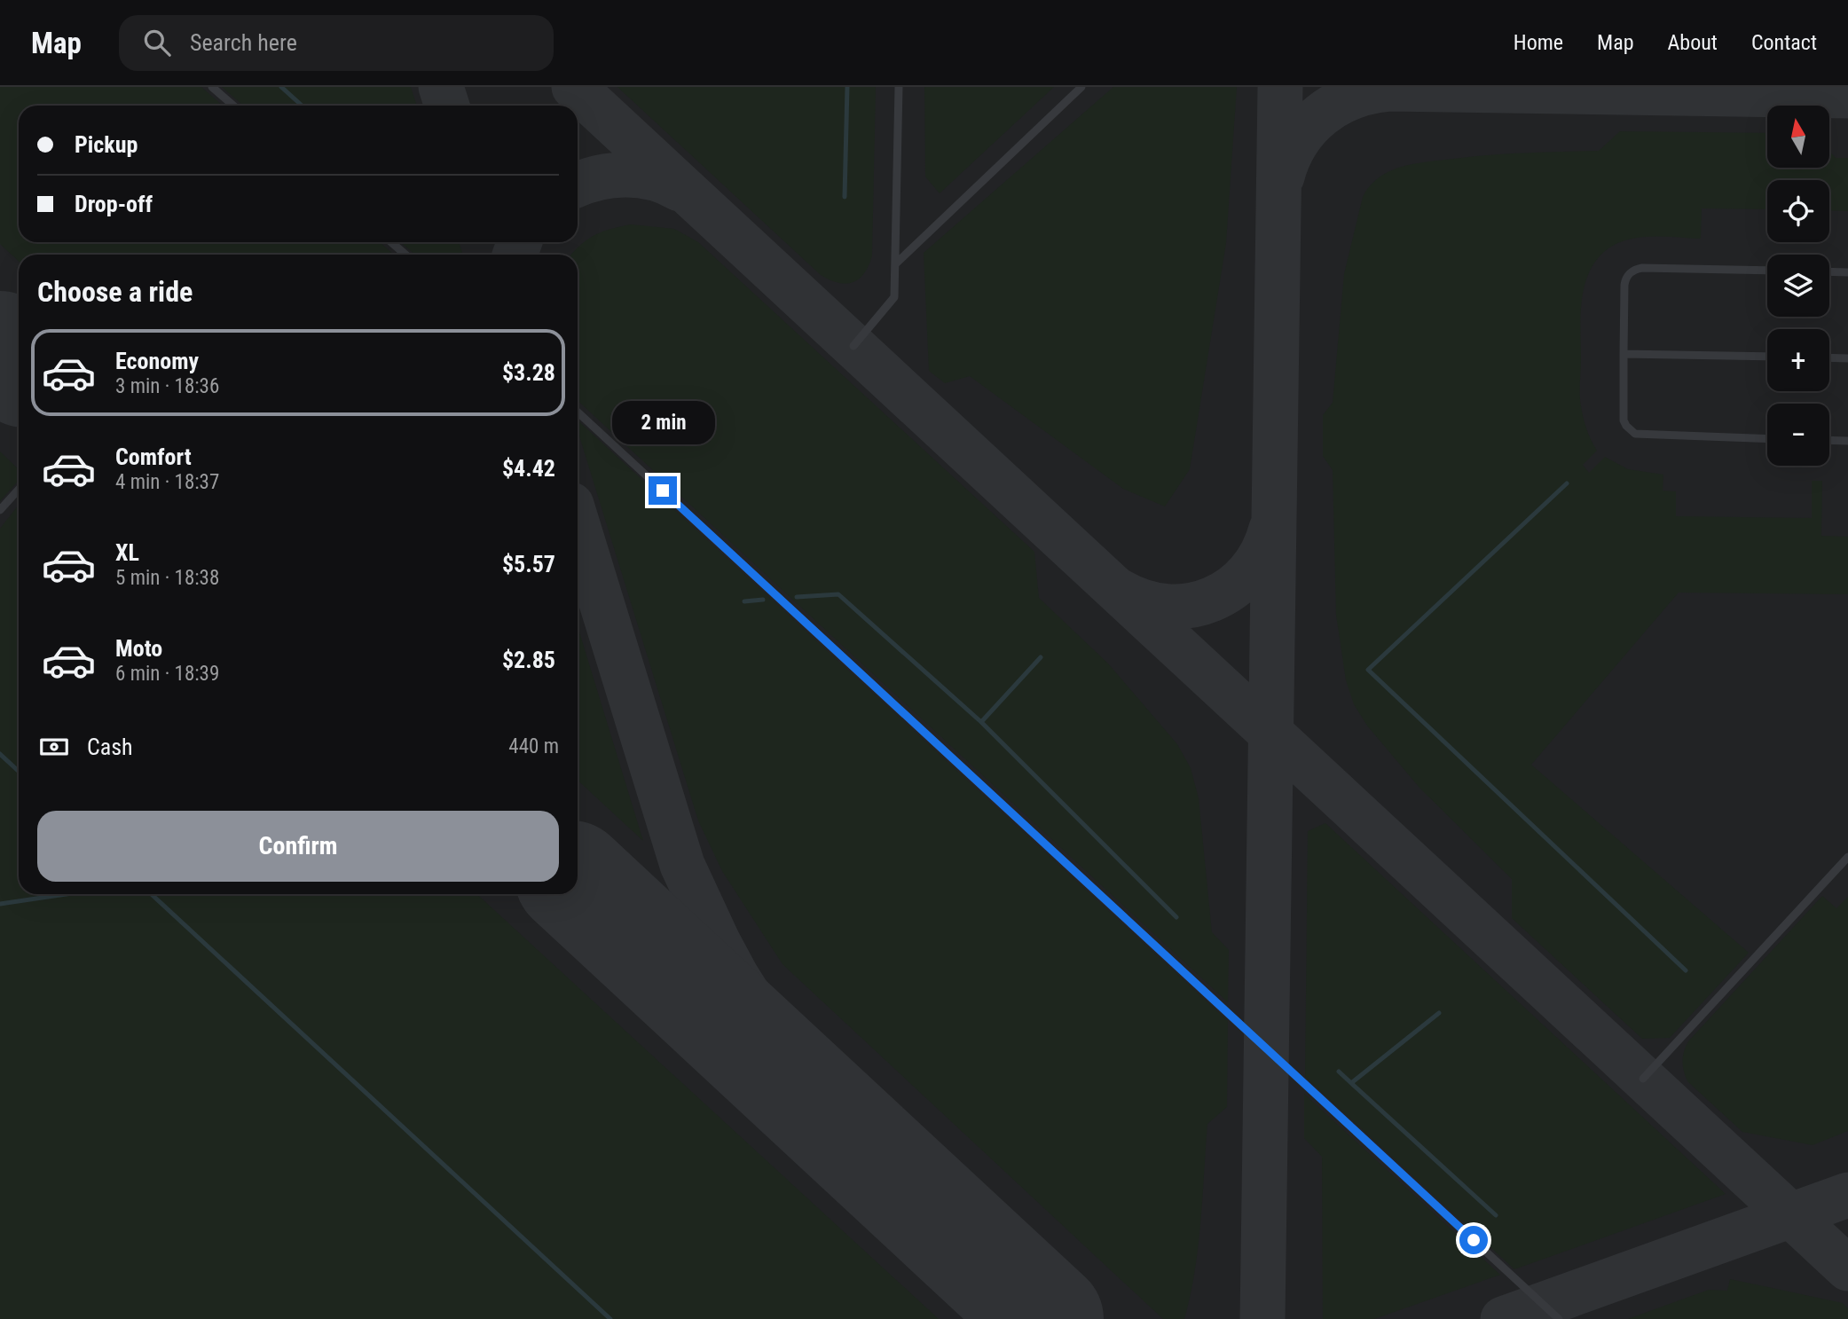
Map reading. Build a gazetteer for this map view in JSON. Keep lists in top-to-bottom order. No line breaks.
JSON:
{"north":"top","page":{"header":"Map","search":"Search here","nav":["Home","Map","About","Contact"],"map_buttons":["+","−"],"banner":["Pickup","Drop-off"],"heading":"Choose a ride","list":[{"name":"Economy","note":"3 min · 18:36","value":"$3.28"},{"name":"Comfort","note":"4 min · 18:37","value":"$4.42"},{"name":"XL","note":"5 min · 18:38","value":"$5.57"},{"name":"Moto","note":"6 min · 18:39","value":"$2.85"}],"bubble":"2 min","pay":["Cash","440 m"],"buttons":"Confirm"}}
